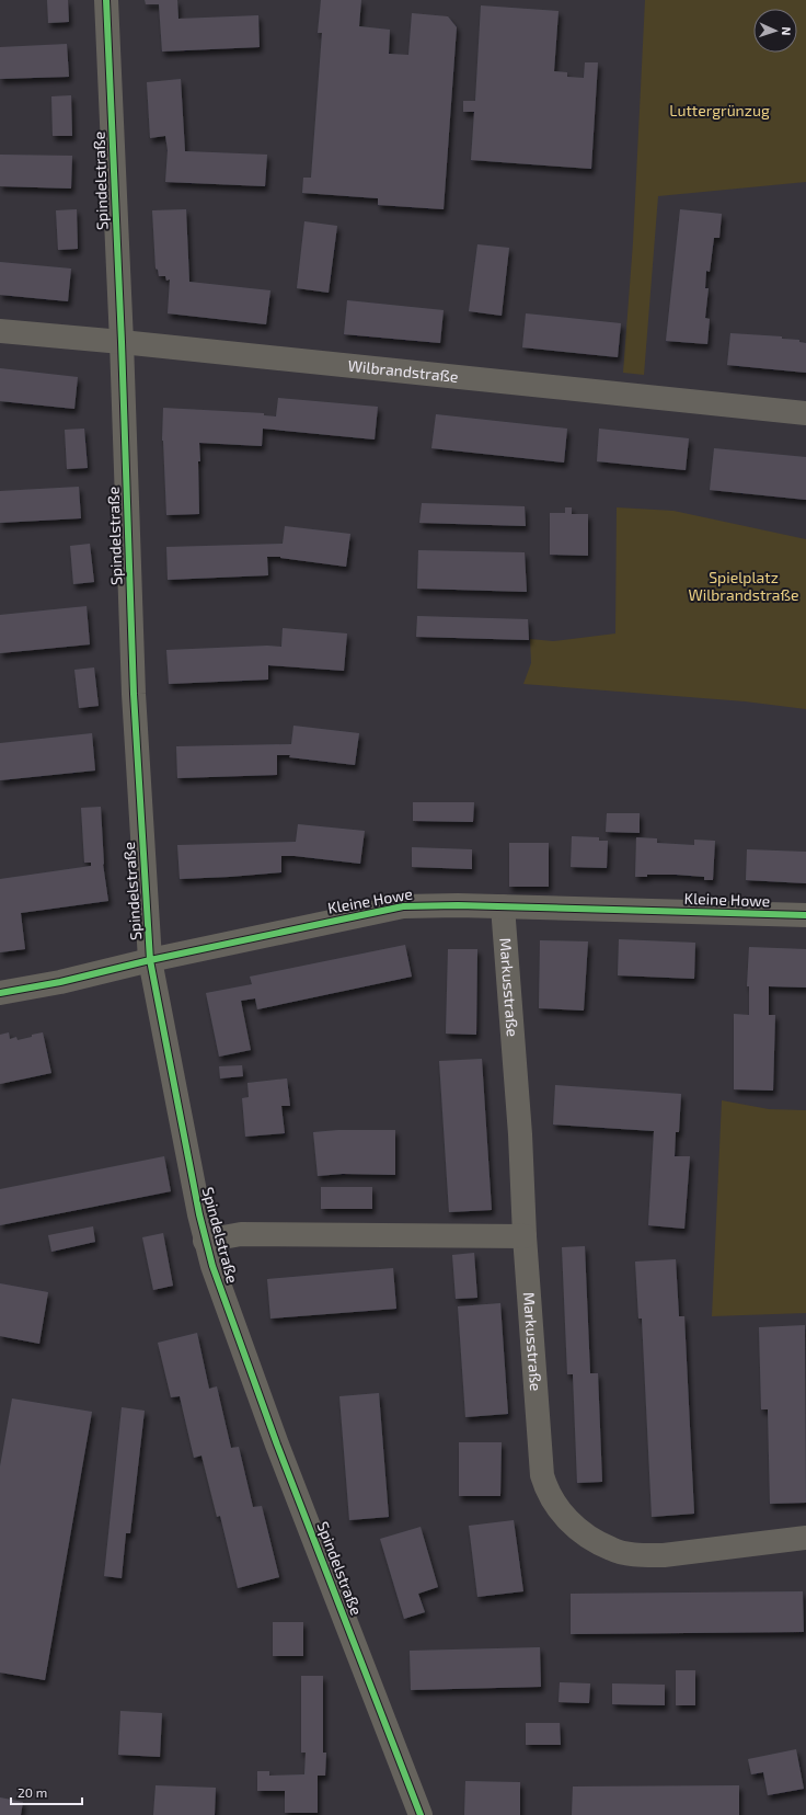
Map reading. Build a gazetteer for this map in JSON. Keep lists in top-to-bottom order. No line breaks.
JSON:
{"streets":{"street":["Spindelstraße","Wilbrandstraße","Kleine Howe","Markusstraße"]},"crossings":[["Spindelstraße","Wilbrandstraße"],["Spindelstraße","Kleine Howe"],["Spindelstraße","Markusstraße"],["Kleine Howe","Markusstraße"]],"parks":["Luttergrünzug","Spielplatz Wilbrandstraße"],"scale_bar":"20 m","north":"right"}
